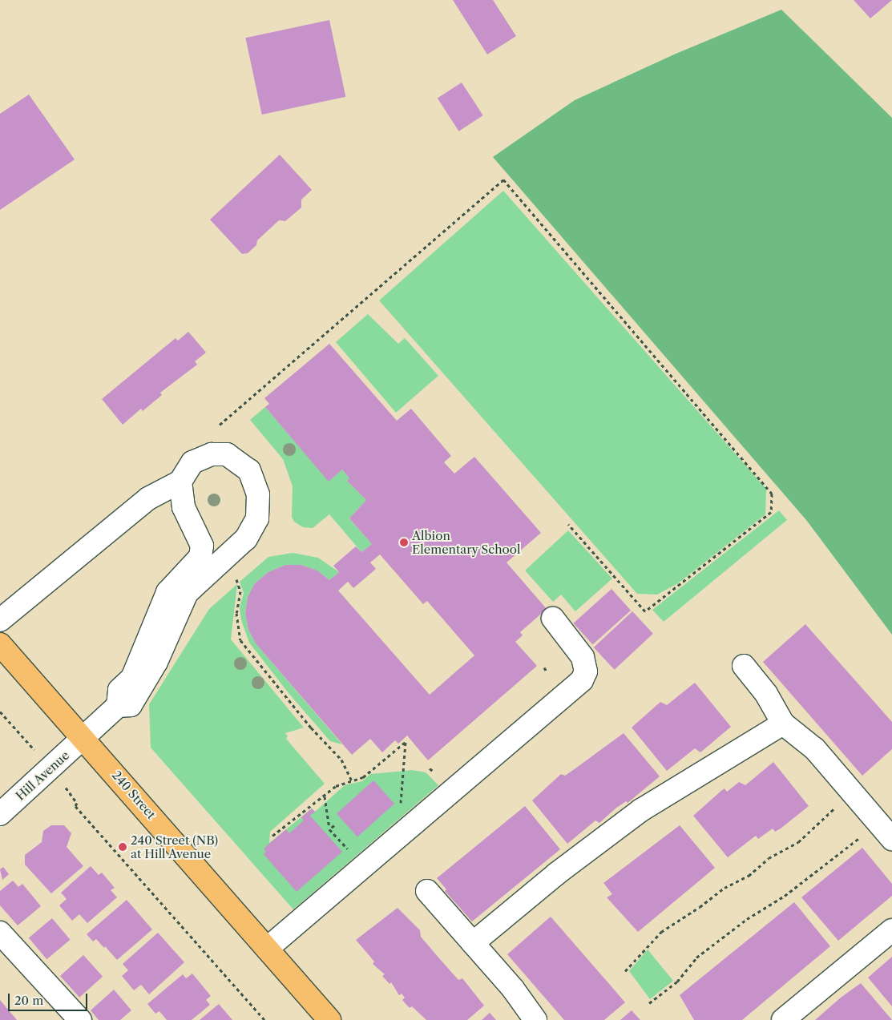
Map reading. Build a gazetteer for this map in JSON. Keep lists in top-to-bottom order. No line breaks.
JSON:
{"streets":{"main road":["240 Street"],"street":["Hill Avenue"]},"crossings":[["Hill Avenue","240 Street"]],"places":["Albion Elementary School","240 Street (NB) at Hill Avenue"],"scale_bar":"20 m"}
